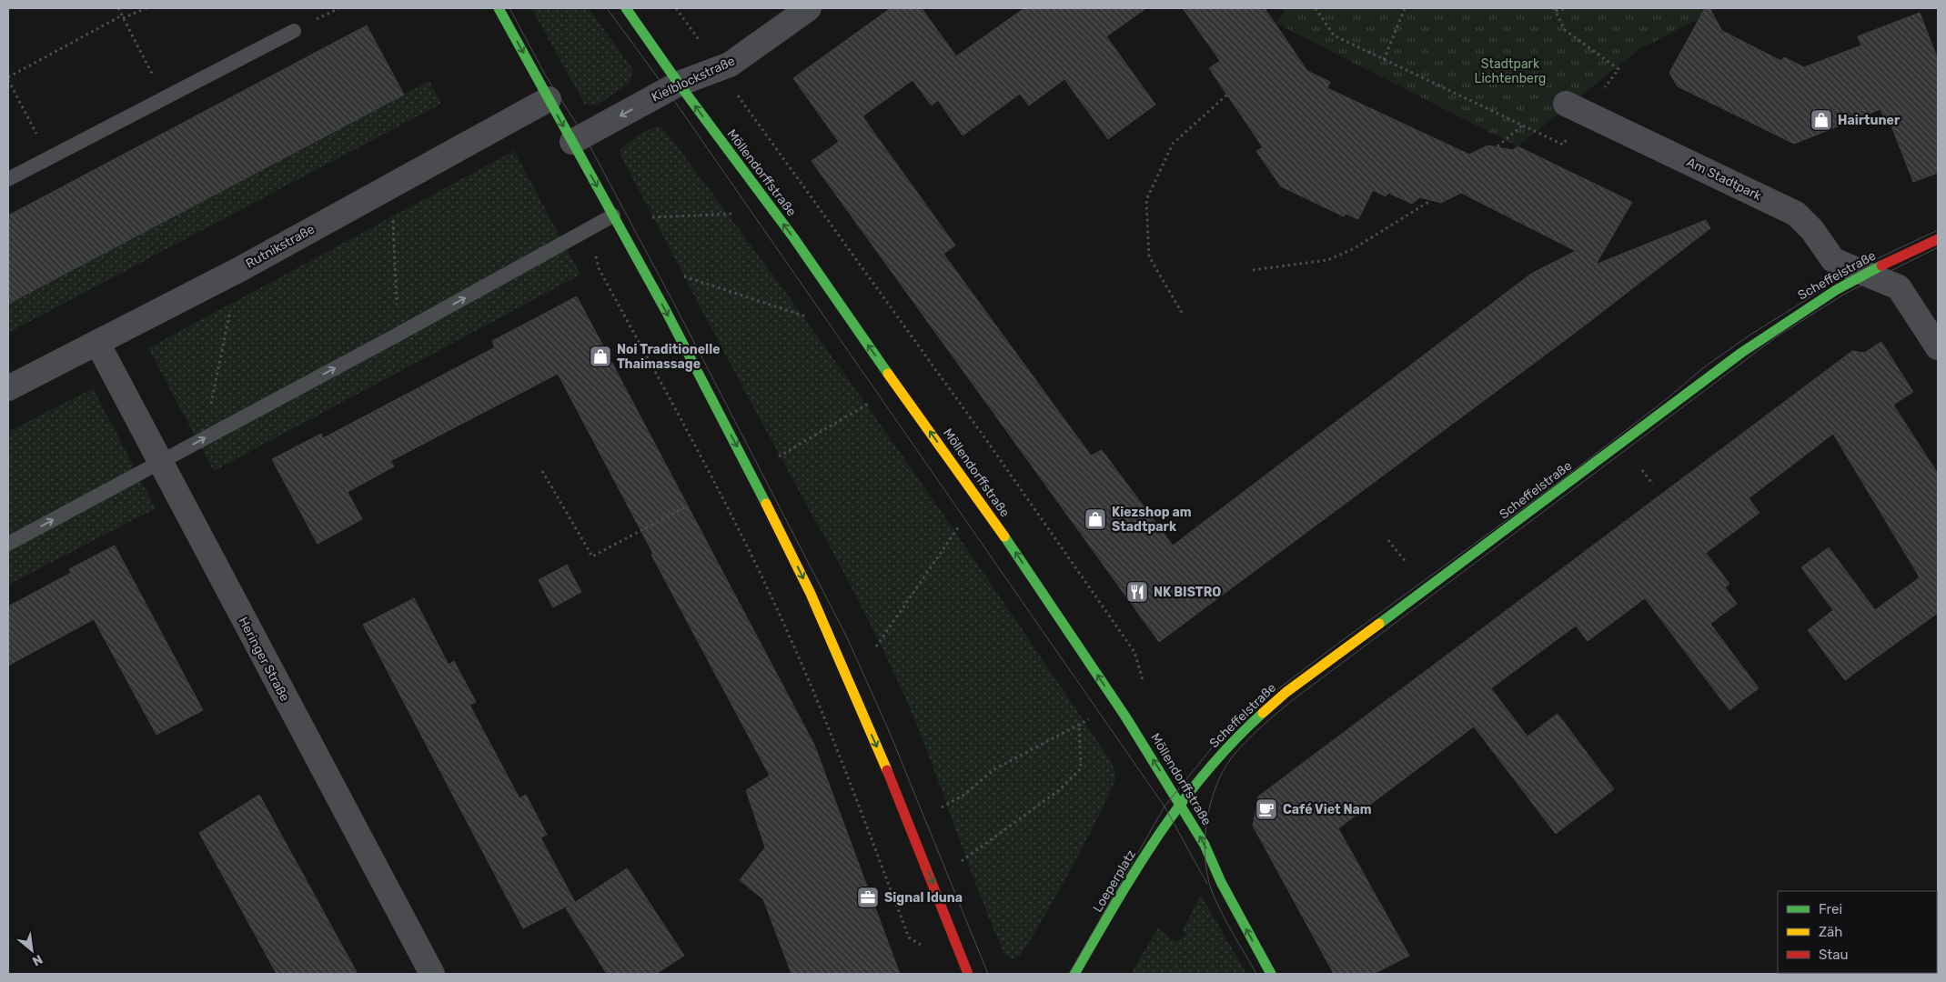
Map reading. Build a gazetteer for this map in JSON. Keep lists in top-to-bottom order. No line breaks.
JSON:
{"streets":{"main road":["Möllendorffstraße","Scheffelstraße","Loeperplatz"],"street":["Kielblockstraße","Am Stadtpark","Rutnikstraße","Heringer Straße"]},"crossings":[["Kielblockstraße","Möllendorffstraße"],["Möllendorffstraße","Scheffelstraße"],["Möllendorffstraße","Loeperplatz"],["Am Stadtpark","Scheffelstraße"],["Rutnikstraße","Heringer Straße"],["Scheffelstraße","Loeperplatz"]],"one_way":["Kielblockstraße","Möllendorffstraße"],"parks":["Stadtpark Lichtenberg"],"places":{"shop":["Hairtuner","Noi Traditionelle Thaimassage","Kiezshop am Stadtpark"],"restaurant":["NK BISTRO"],"cafe":["Café Viet Nam"],"office":["Signal Iduna"]},"legend":["Frei","Zäh","Stau"],"north":"bottom right"}
